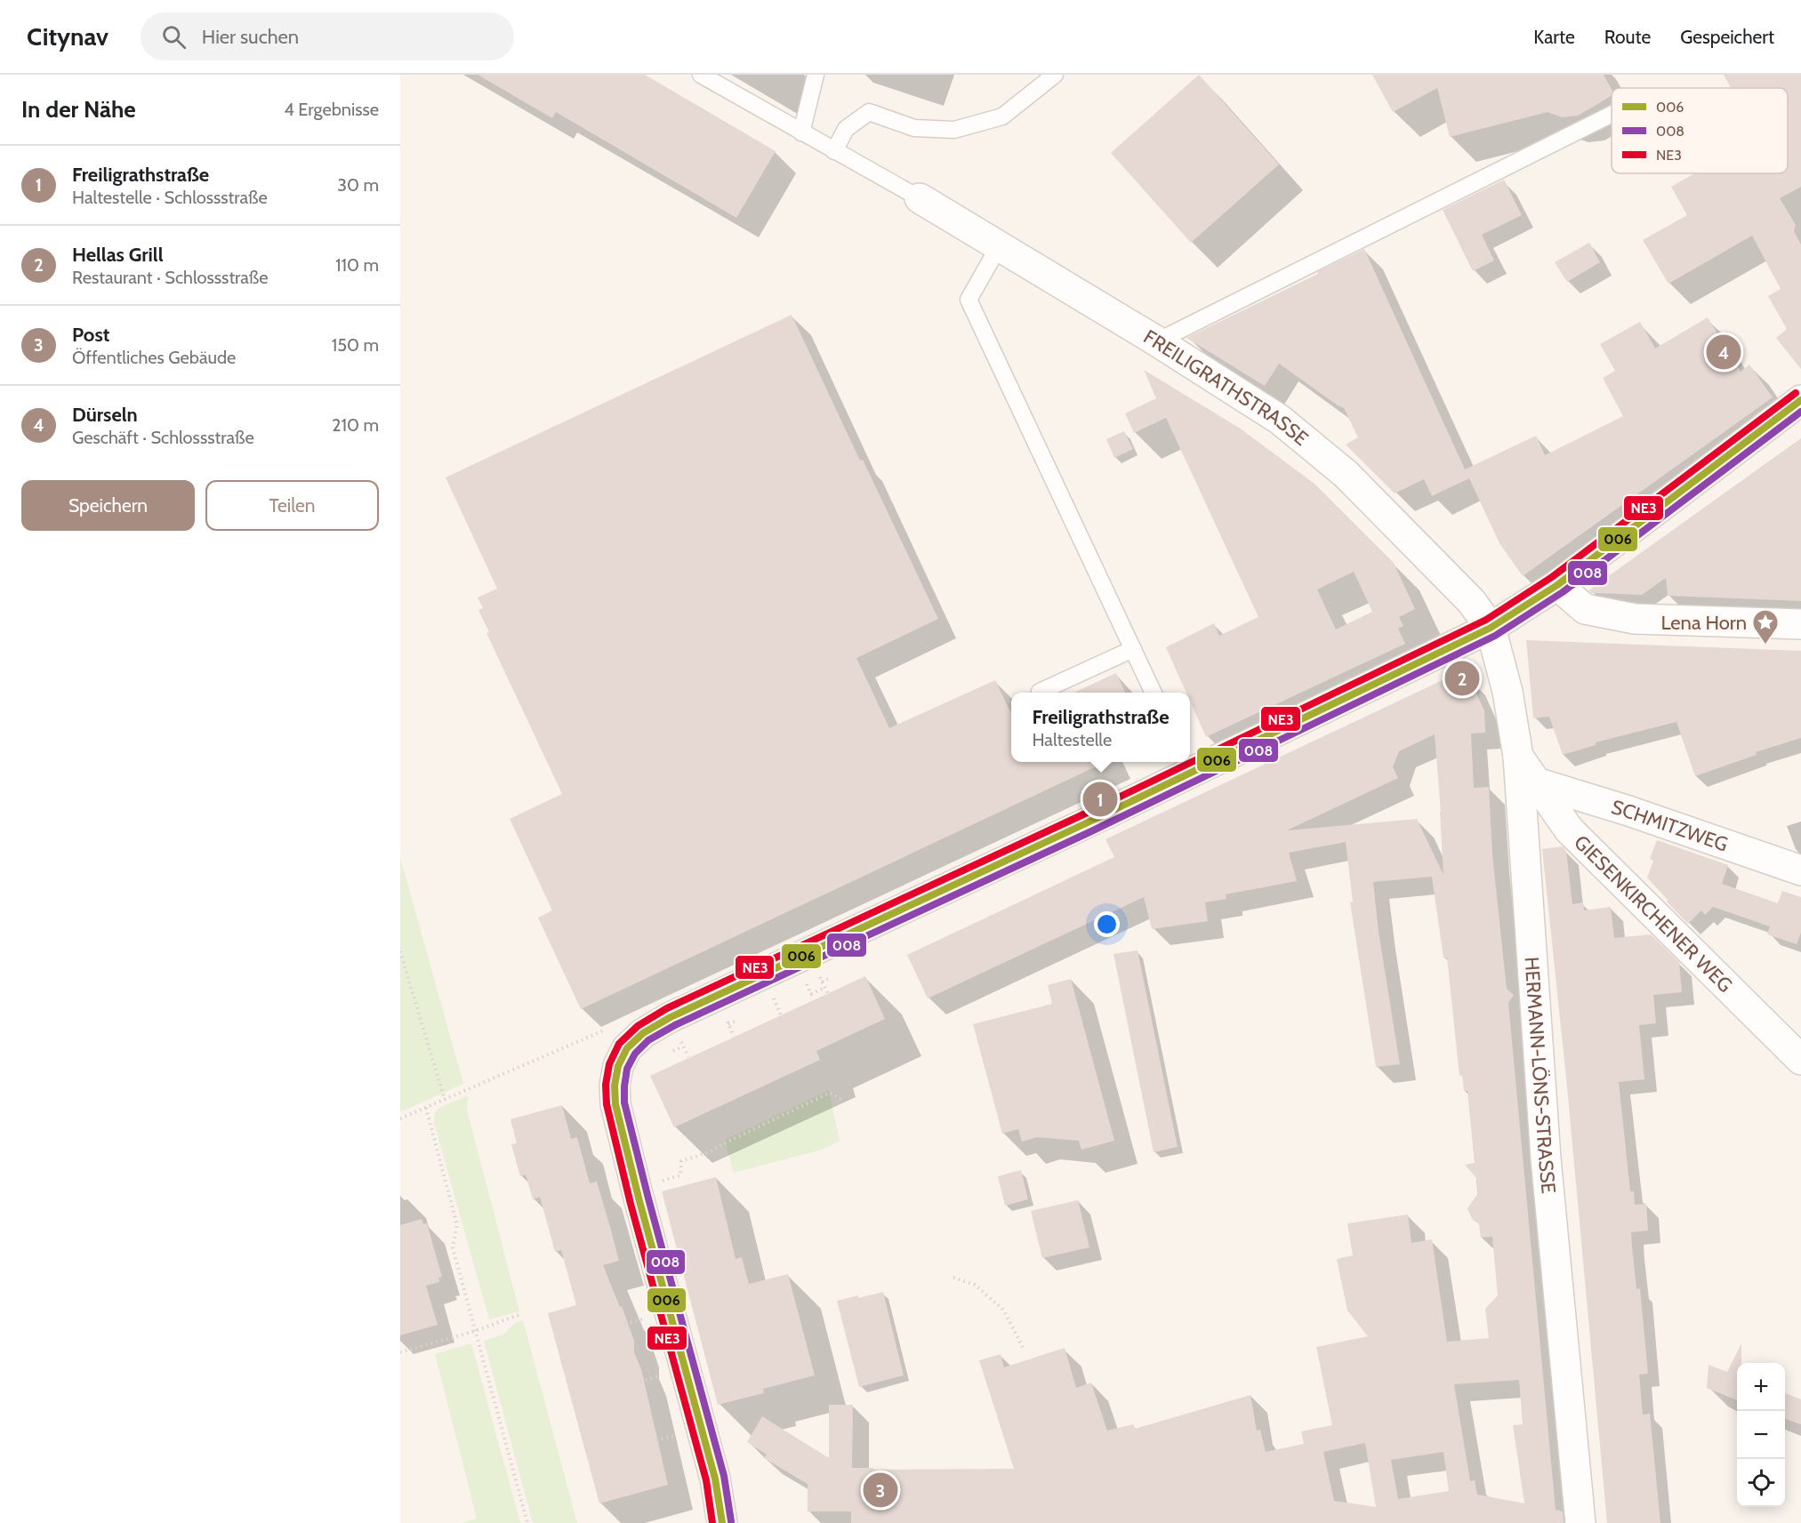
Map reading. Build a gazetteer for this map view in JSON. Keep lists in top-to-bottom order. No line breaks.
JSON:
{"streets":{"street":["FREILIGRATHSTRASSE","SCHMITZWEG","GIESENKIRCHENER WEG","HERMANN-LÖNS-STRASSE"]},"crossings":[["FREILIGRATHSTRASSE","HERMANN-LÖNS-STRASSE"],["SCHMITZWEG","GIESENKIRCHENER WEG"],["GIESENKIRCHENER WEG","HERMANN-LÖNS-STRASSE"]],"places":{"place":["Lena Horn"]},"lines":["transit line NE3","transit line 006","transit line 008"],"legend":["006","008","NE3"],"page":{"header":"Citynav","search":"Hier suchen","nav":["Karte","Route","Gespeichert"],"heading":["In der Nähe","4 Ergebnisse"],"list":[{"mark":"1","name":"Freiligrathstraße","note":"Haltestelle · Schlossstraße","value":"30 m"},{"mark":"2","name":"Hellas Grill","note":"Restaurant · Schlossstraße","value":"110 m"},{"mark":"3","name":"Post","note":"Öffentliches Gebäude","value":"150 m"},{"mark":"4","name":"Dürseln","note":"Geschäft · Schlossstraße","value":"210 m"}],"pins":["4","2","1","3"],"buttons":["Speichern","Teilen"],"popup":["Freiligrathstraße","Haltestelle"],"map_buttons":["+","−"]}}
